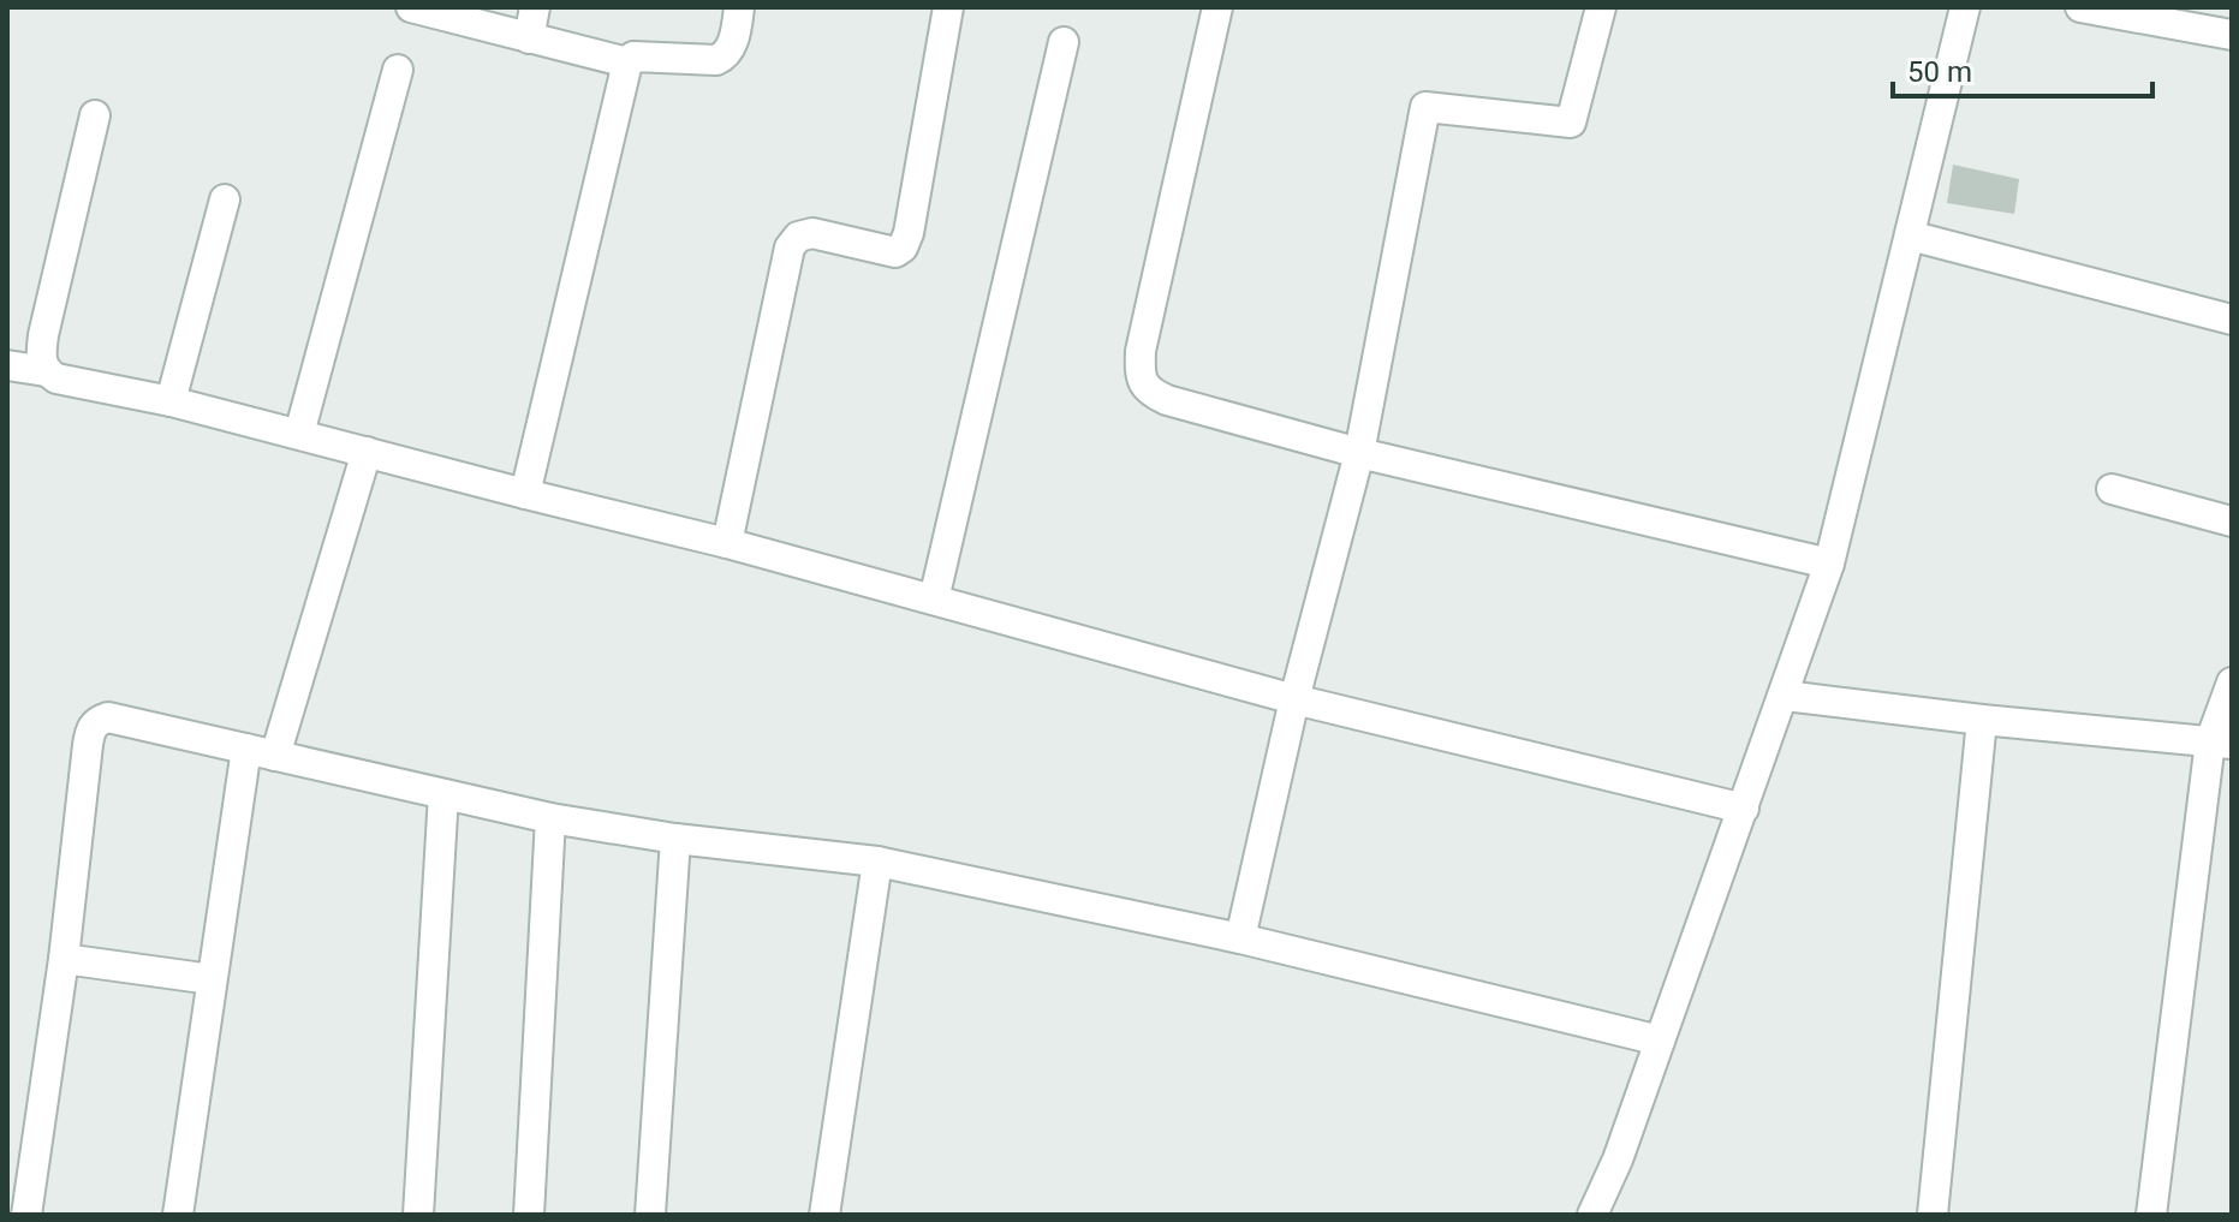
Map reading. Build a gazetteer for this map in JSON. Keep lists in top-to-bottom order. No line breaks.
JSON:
{"scale_bar":"50 m"}
